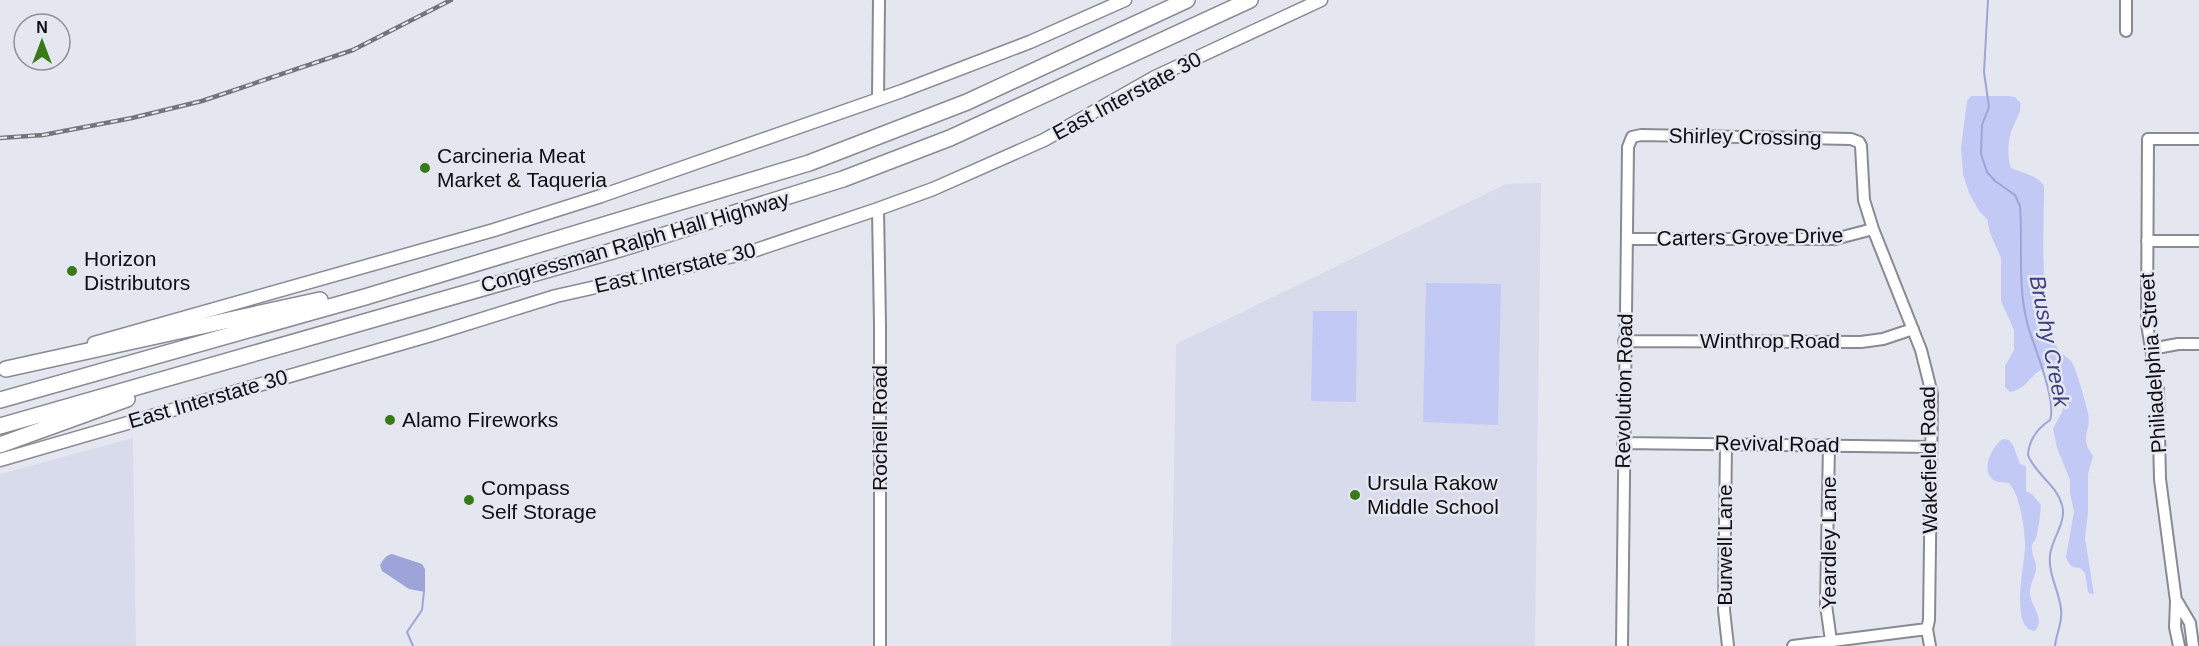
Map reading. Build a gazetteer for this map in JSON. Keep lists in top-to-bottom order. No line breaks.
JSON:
{"streets":{"highway":["Congressman Ralph Hall Highway"],"main road":["East Interstate 30"],"street":["Shirley Crossing","Carters Grove Drive","Winthrop Road","Philiadelphia Street","Revolution Road","Rochell Road","Revival Road","Wakefield Road","Yeardley Lane","Burwell Lane"]},"crossings":[["East Interstate 30","Rochell Road"],["Shirley Crossing","Revolution Road"],["Shirley Crossing","Wakefield Road"],["Carters Grove Drive","Revolution Road"],["Carters Grove Drive","Wakefield Road"],["Winthrop Road","Revolution Road"],["Winthrop Road","Wakefield Road"],["Revolution Road","Revival Road"],["Revival Road","Wakefield Road"],["Revival Road","Yeardley Lane"],["Revival Road","Burwell Lane"]],"water":["Brushy Creek"],"places":["Carcineria Meat Market & Taqueria","Horizon Distributors","Alamo Fireworks","Ursula Rakow Middle School","Compass Self Storage"],"north":"top"}
